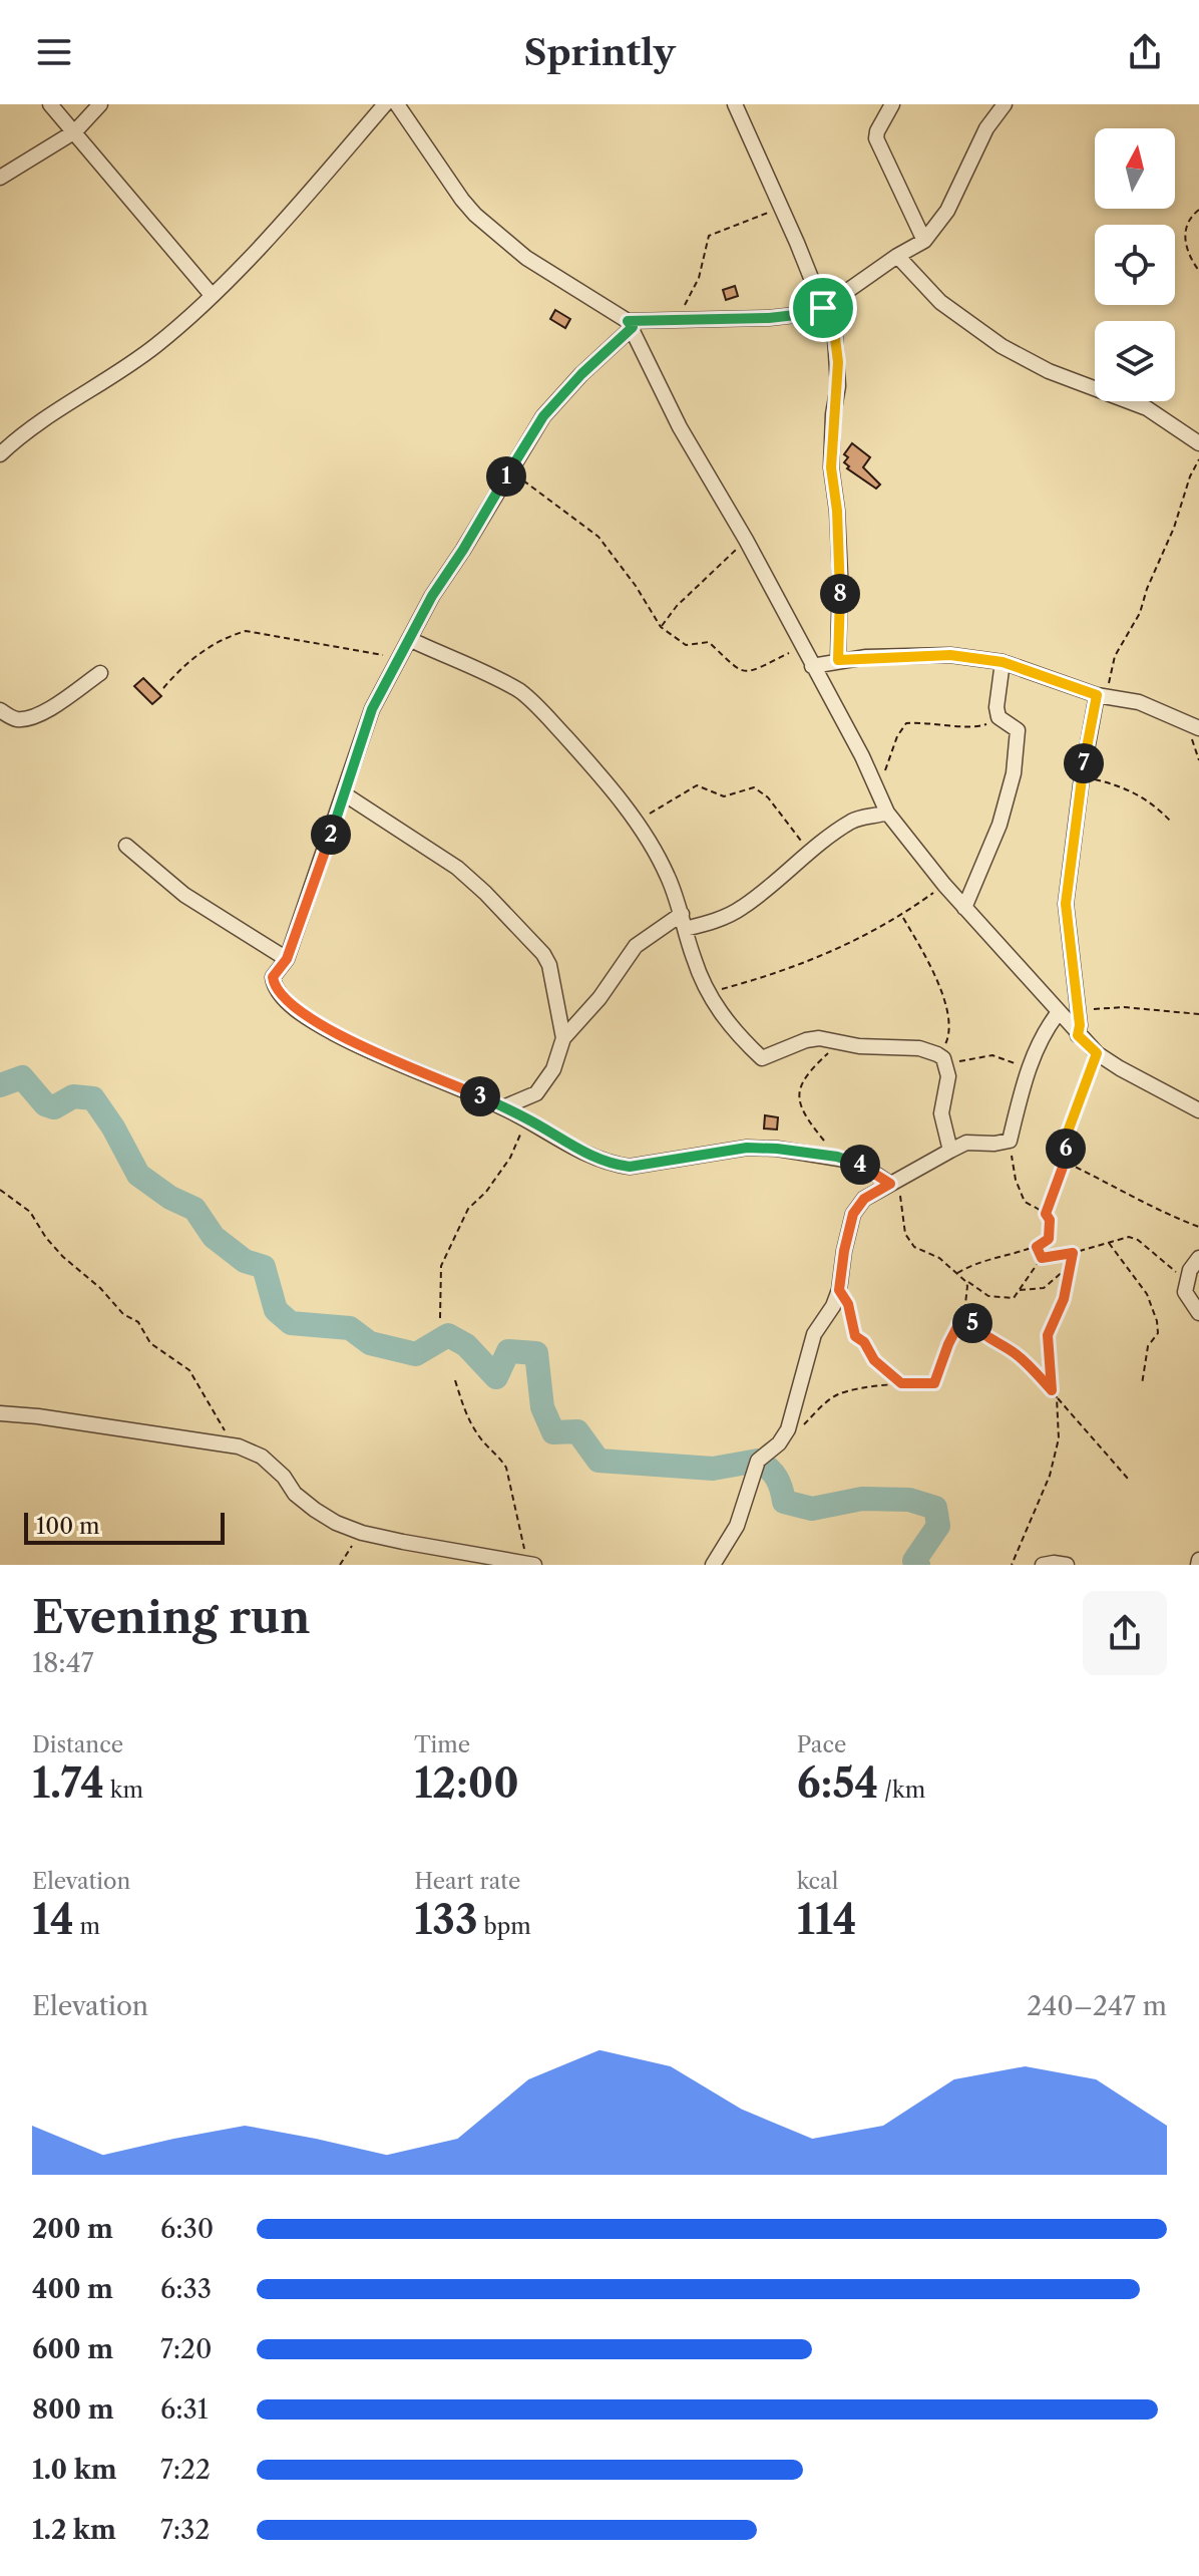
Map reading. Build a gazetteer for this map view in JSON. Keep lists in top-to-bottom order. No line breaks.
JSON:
{"scale_bar":"100 m","north":"top","page":{"header":"Sprintly","pins":["1","8","7","2","3","6","4","5"],"scale":"100 m","heading":["Evening run","18:47"],"stats":[["Distance","1.74 km"],["Time","12:00"],["Pace","6:54 /km"],["Elevation","14 m"],["Heart rate","133 bpm"],["kcal","114"]],"chart":["Elevation","240–247 m"],"list":[{"name":"200 m","note":"6:30"},{"name":"400 m","note":"6:33"},{"name":"600 m","note":"7:20"},{"name":"800 m","note":"6:31"},{"name":"1.0 km","note":"7:22"},{"name":"1.2 km","note":"7:32"}]}}
